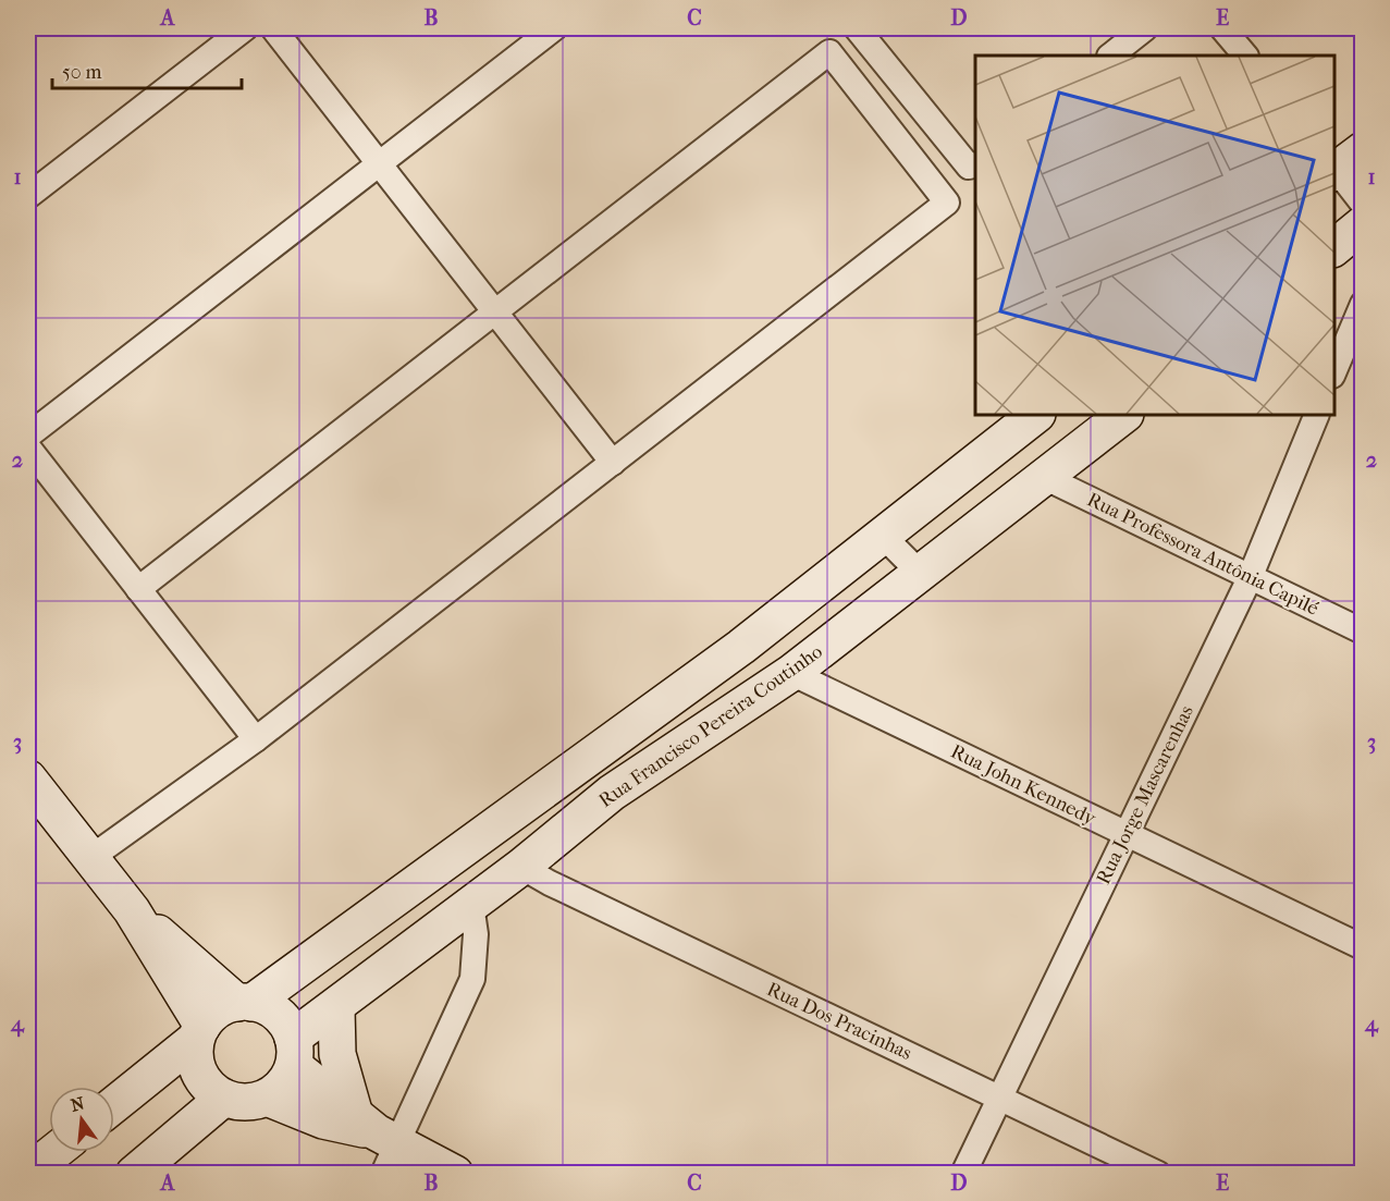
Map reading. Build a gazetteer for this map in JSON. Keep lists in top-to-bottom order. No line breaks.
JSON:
{"streets":{"street":["Rua Professora Antônia Capilé","Rua Francisco Pereira Coutinho","Rua John Kennedy","Rua Jorge Mascarenhas","Rua Dos Pracinhas"]},"crossings":[["Rua Professora Antônia Capilé","Rua Francisco Pereira Coutinho"],["Rua Professora Antônia Capilé","Rua Jorge Mascarenhas"],["Rua Francisco Pereira Coutinho","Rua John Kennedy"],["Rua Francisco Pereira Coutinho","Rua Dos Pracinhas"],["Rua John Kennedy","Rua Jorge Mascarenhas"],["Rua Jorge Mascarenhas","Rua Dos Pracinhas"]],"scale_bar":"50 m","north":"top","grid":{"columns":["A","B","C","D","E"],"rows":["1","2","3","4"]}}
